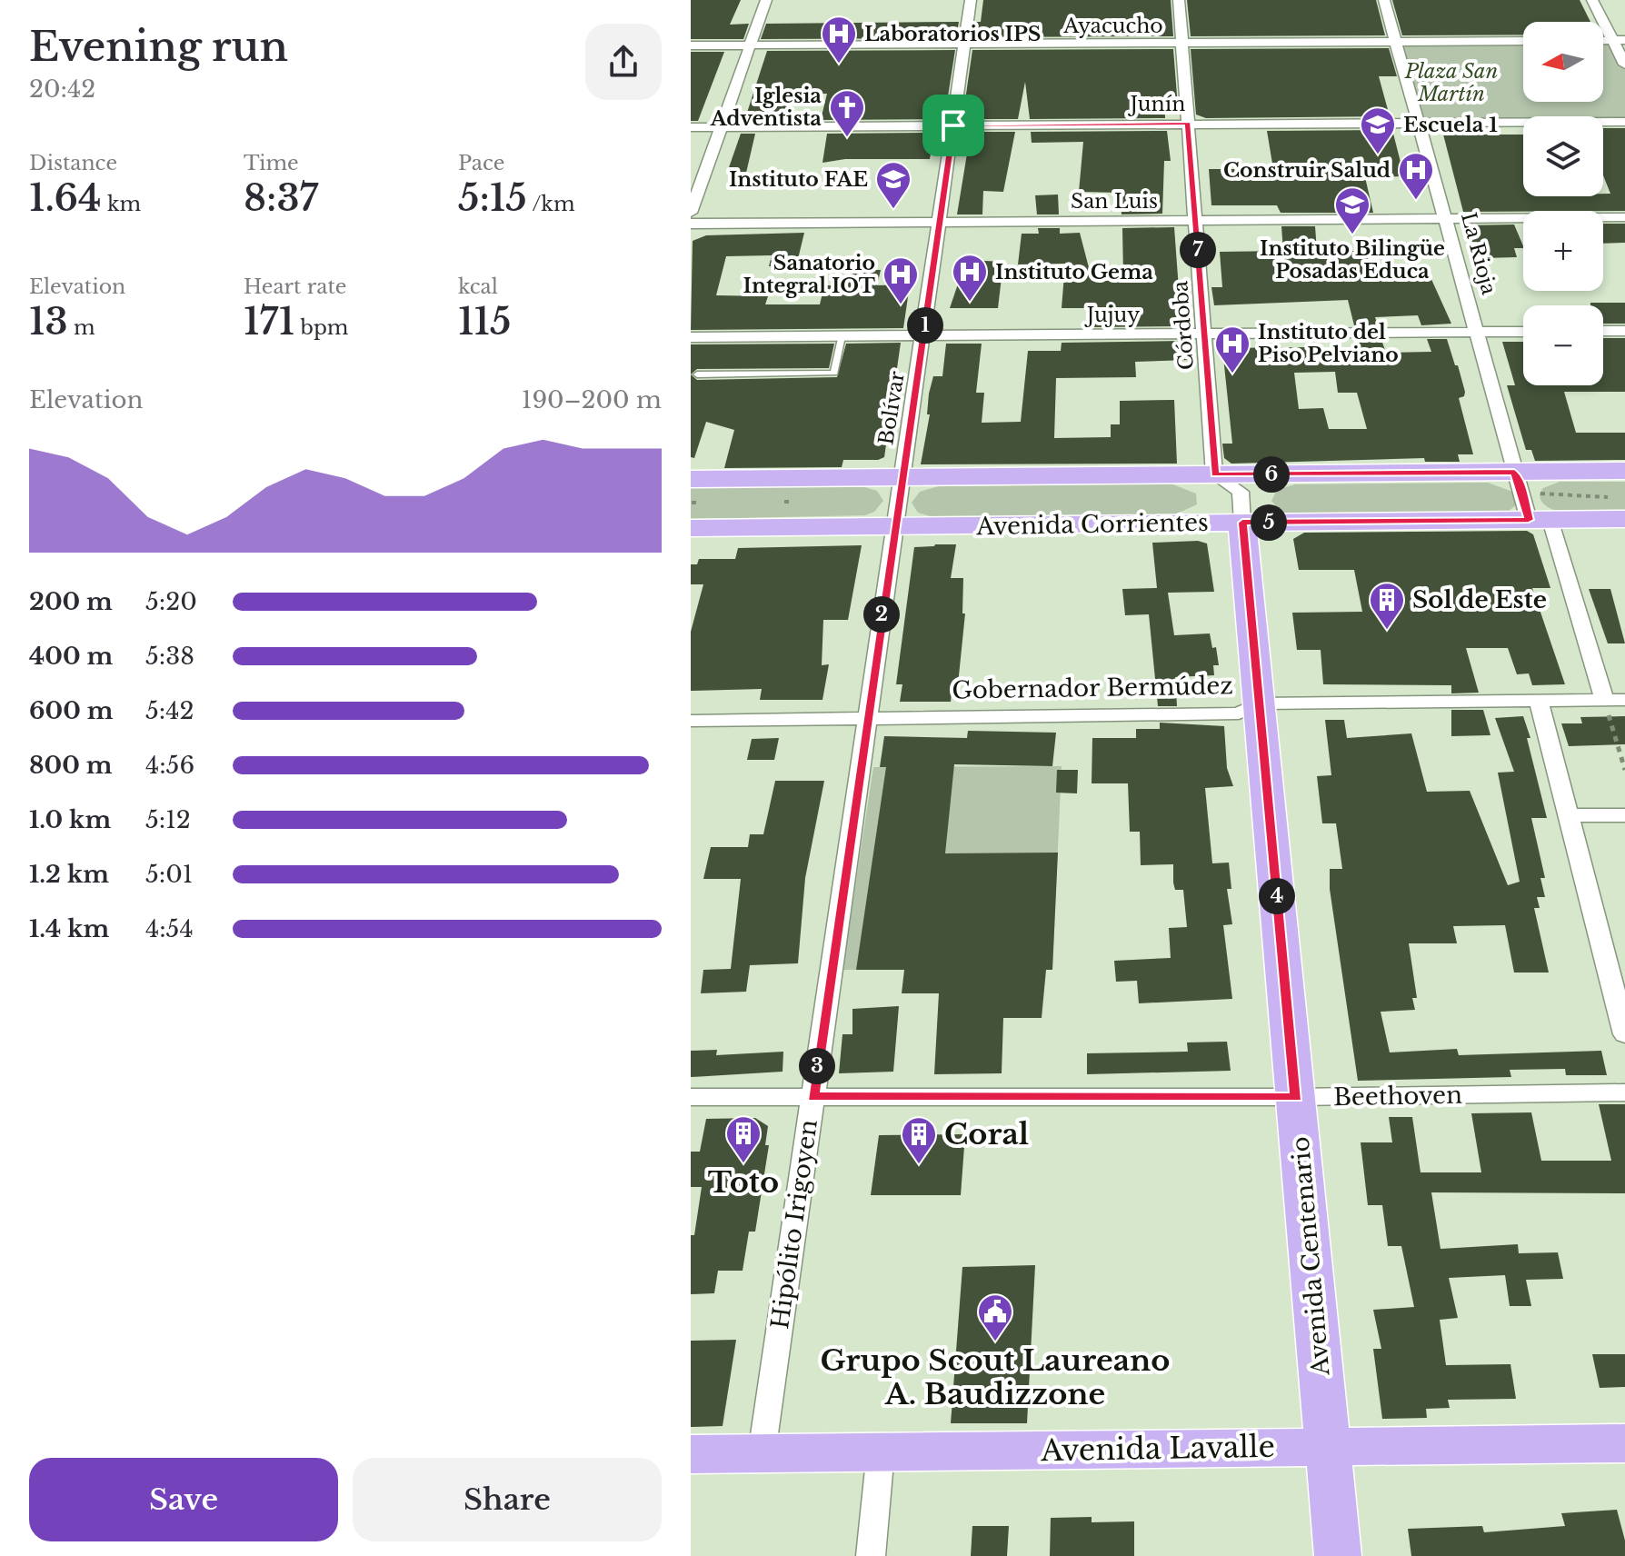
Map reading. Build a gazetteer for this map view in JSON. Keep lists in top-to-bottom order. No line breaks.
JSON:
{"streets":{"main road":["Avenida Corrientes","Avenida Centenario","Avenida Lavalle"],"street":["Ayacucho","Junín","San Luis","La Rioja","Jujuy","Córdoba","Bolívar","Gobernador Bermúdez","Beethoven","Hipólito Irigoyen"]},"crossings":[["Ayacucho","La Rioja"],["Ayacucho","Córdoba"],["Ayacucho","Bolívar"],["Junín","La Rioja"],["Junín","Córdoba"],["Junín","Bolívar"],["San Luis","La Rioja"],["San Luis","Córdoba"],["San Luis","Bolívar"],["La Rioja","Jujuy"],["La Rioja","Avenida Corrientes"],["La Rioja","Gobernador Bermúdez"],["Jujuy","Córdoba"],["Jujuy","Bolívar"],["Córdoba","Avenida Corrientes"],["Bolívar","Avenida Corrientes"],["Bolívar","Hipólito Irigoyen"],["Avenida Corrientes","Hipólito Irigoyen"],["Avenida Corrientes","Avenida Centenario"],["Gobernador Bermúdez","Hipólito Irigoyen"],["Gobernador Bermúdez","Avenida Centenario"],["Beethoven","Hipólito Irigoyen"],["Beethoven","Avenida Centenario"],["Hipólito Irigoyen","Avenida Lavalle"],["Avenida Centenario","Avenida Lavalle"]],"parks":["Plaza San Martín"],"places":{"hospital":["Laboratorios IPS","Construir Salud","Instituto Gema","Sanatorio Integral IOT","Instituto del Piso Pelviano"],"church":["Iglesia Adventista"],"school or university":["Escuela 1","Instituto FAE","Instituto Bilingüe Posadas Educa"],"building":["Sol de Este","Toto","Coral"],"public building":["Grupo Scout Laureano A. Baudizzone"]},"north":"left","page":{"heading":["Evening run","20:42"],"map_buttons":["+","−"],"stats":[["Distance","1.64 km"],["Time","8:37"],["Pace","5:15 /km"],["Elevation","13 m"],["Heart rate","171 bpm"],["kcal","115"]],"pins":["7","1","6","5","2","4","3"],"chart":["Elevation","190–200 m"],"list":[{"name":"200 m","note":"5:20"},{"name":"400 m","note":"5:38"},{"name":"600 m","note":"5:42"},{"name":"800 m","note":"4:56"},{"name":"1.0 km","note":"5:12"},{"name":"1.2 km","note":"5:01"},{"name":"1.4 km","note":"4:54"}],"buttons":["Save","Share"]}}
